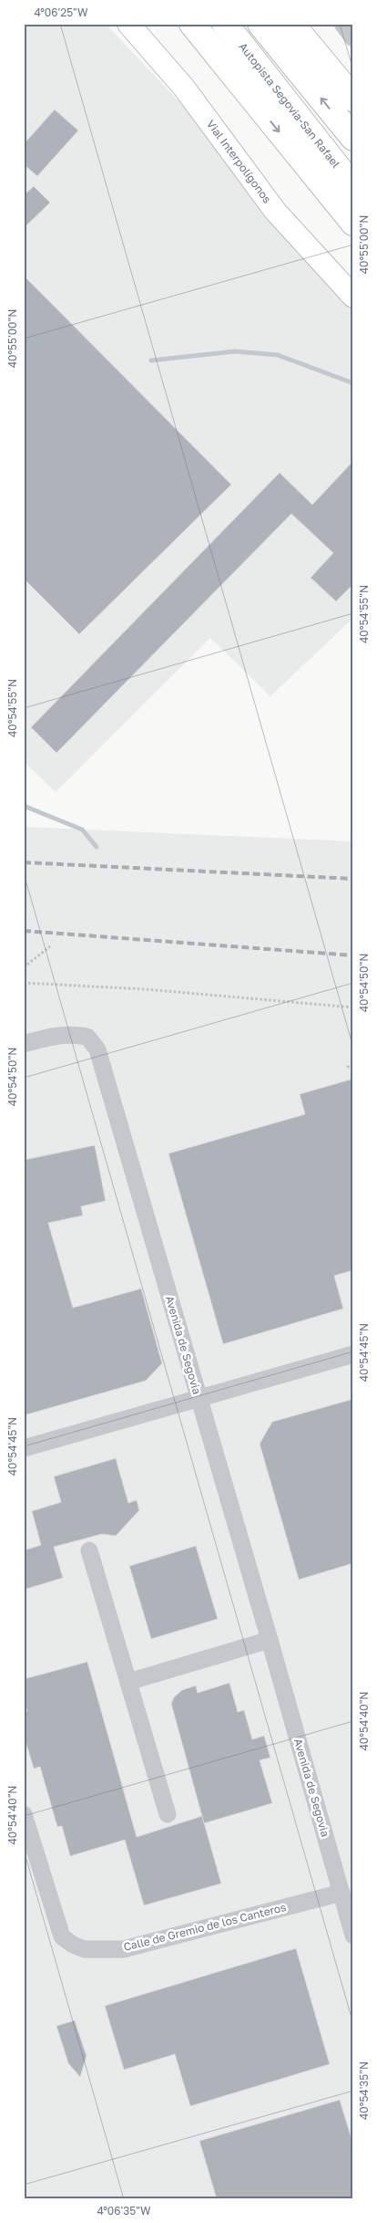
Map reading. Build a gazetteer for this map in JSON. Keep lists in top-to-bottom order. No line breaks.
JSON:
{"streets":{"highway":["Autopista Segovia-San Rafael"],"main road":["Vial Interpolígonos"],"street":["Avenida de Segovia","Calle de Gremio de los Canteros"]},"crossings":[["Avenida de Segovia","Calle de Gremio de los Canteros"]],"coordinates":["4°06'25\"W","40°55'00\"N","40°54'55\"N","40°54'50\"N","40°54'45\"N","40°54'40\"N","40°54'35\"N","4°06'35\"W"]}
